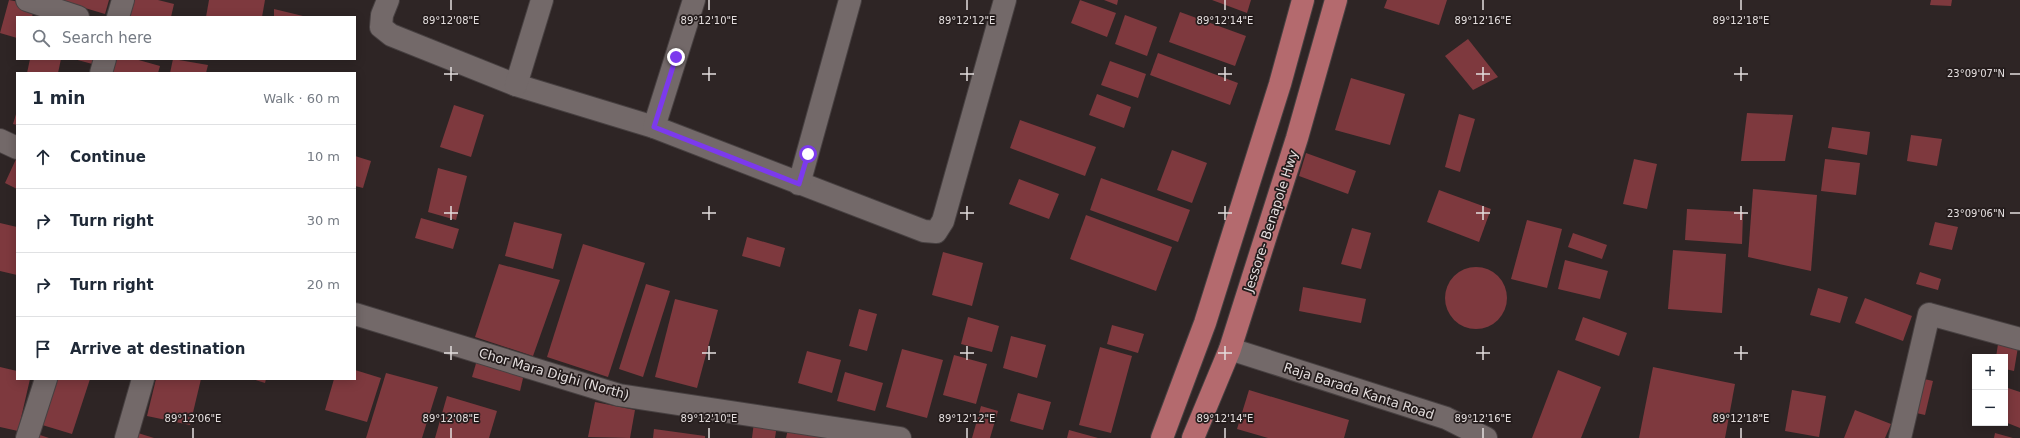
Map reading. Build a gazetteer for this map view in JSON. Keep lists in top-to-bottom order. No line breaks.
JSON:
{"streets":{"highway":["Jessore- Benapole Hwy"],"street":["Chor Mara Dighi (North)","Raja Barada Kanta Road"]},"crossings":[["Jessore- Benapole Hwy","Raja Barada Kanta Road"]],"page":{"search":"Search here","heading":["1 min","Walk · 60 m"],"list":[["Continue","10 m"],["Turn right","30 m"],["Turn right","20 m"],"Arrive at destination"],"map_buttons":["+","−"]},"coordinates":["89°12'08\"E","89°12'10\"E","89°12'12\"E","89°12'14\"E","89°12'16\"E","89°12'18\"E","23°09'07\"N","23°09'06\"N","89°12'06\"E"]}
